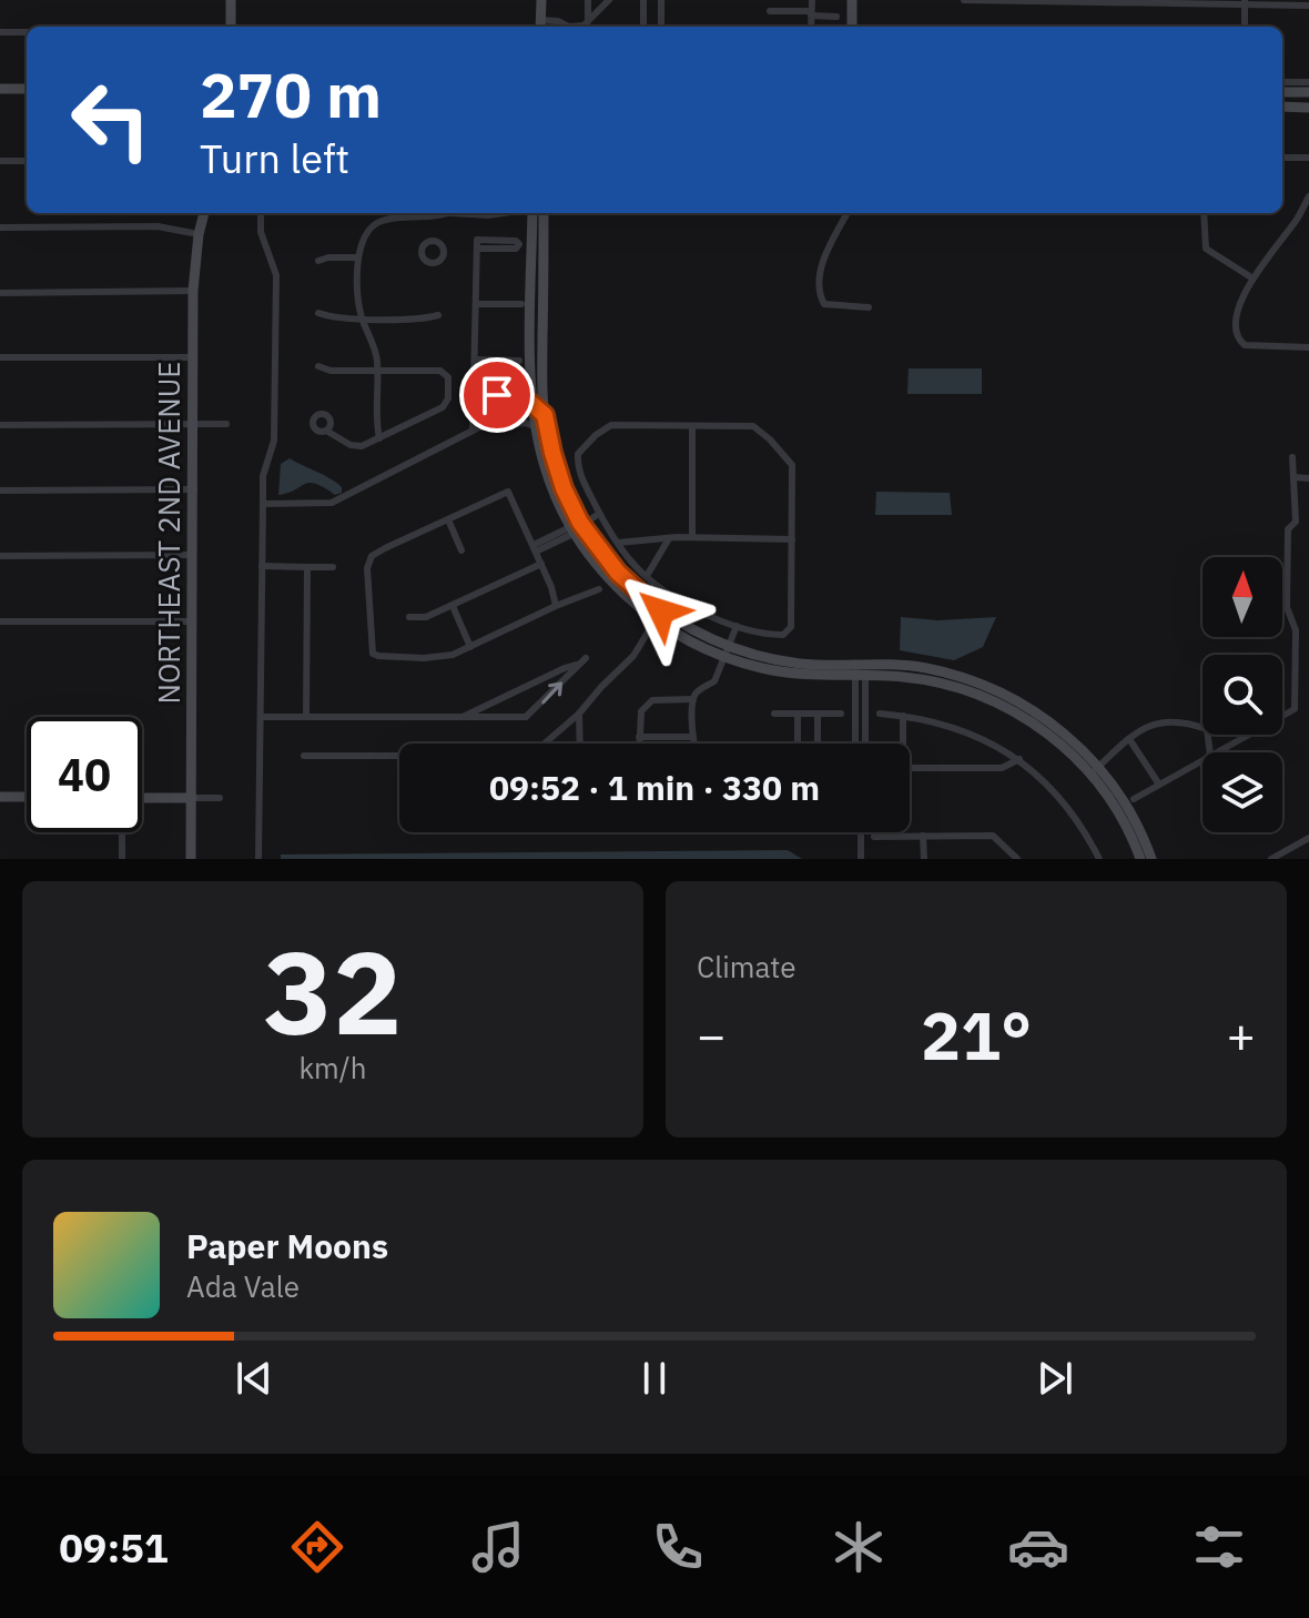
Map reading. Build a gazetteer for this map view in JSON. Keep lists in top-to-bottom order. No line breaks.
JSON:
{"streets":{"street":["NORTHEAST 2ND AVENUE"]},"north":"top","page":{"turn":["270 m","Turn left"],"limit":"40","trip":"09:52 · 1 min · 330 m","tile":[["32","km/h"],"Climate"],"heat":["−","21°","+"],"song":["Paper Moons","Ada Vale"],"tabs":"09:51"}}
